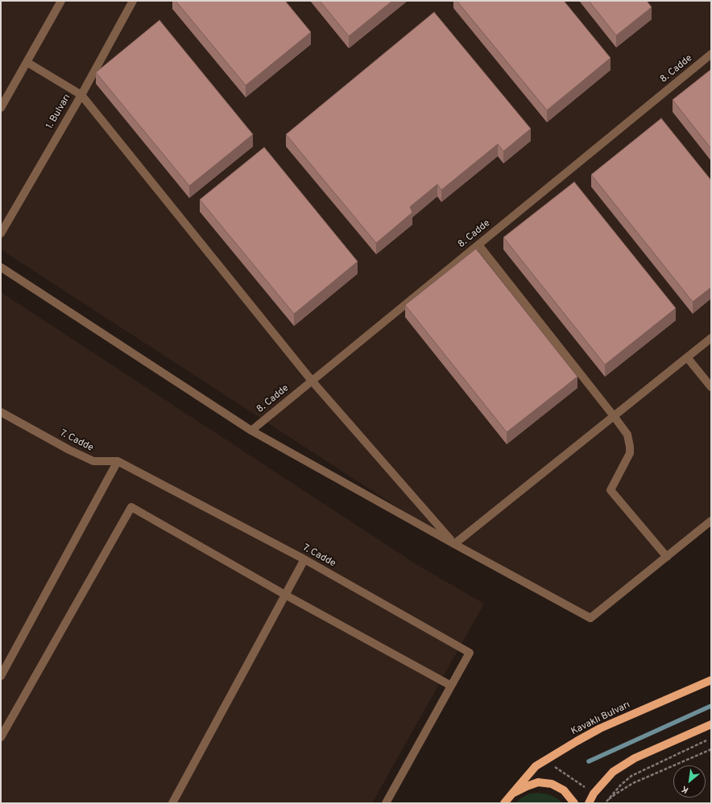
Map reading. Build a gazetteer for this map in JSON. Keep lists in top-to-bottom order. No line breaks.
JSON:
{"streets":{"main road":["Kavaklı Bulvarı"],"street":["8. Cadde","1. Bulvarı","7. Cadde"]},"north":"bottom left"}
